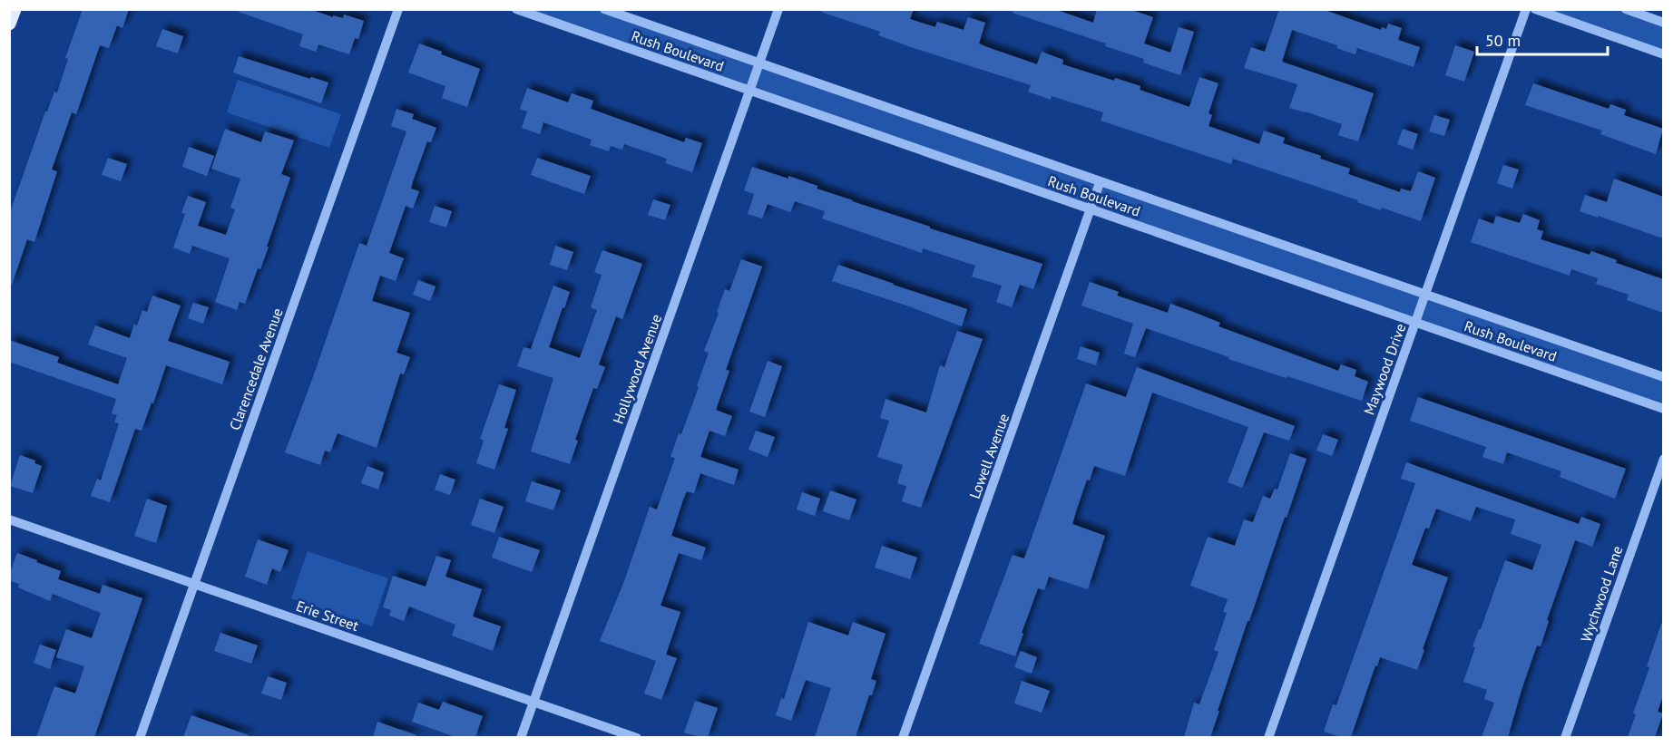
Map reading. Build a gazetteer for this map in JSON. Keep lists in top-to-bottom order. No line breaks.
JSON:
{"streets":{"street":["Rush Boulevard","Clarencedale Avenue","Hollywood Avenue","Maywood Drive","Lowell Avenue","Wychwood Lane","Erie Street"]},"crossings":[["Rush Boulevard","Hollywood Avenue"],["Rush Boulevard","Maywood Drive"],["Rush Boulevard","Lowell Avenue"],["Clarencedale Avenue","Erie Street"],["Hollywood Avenue","Erie Street"]],"scale_bar":"50 m"}
